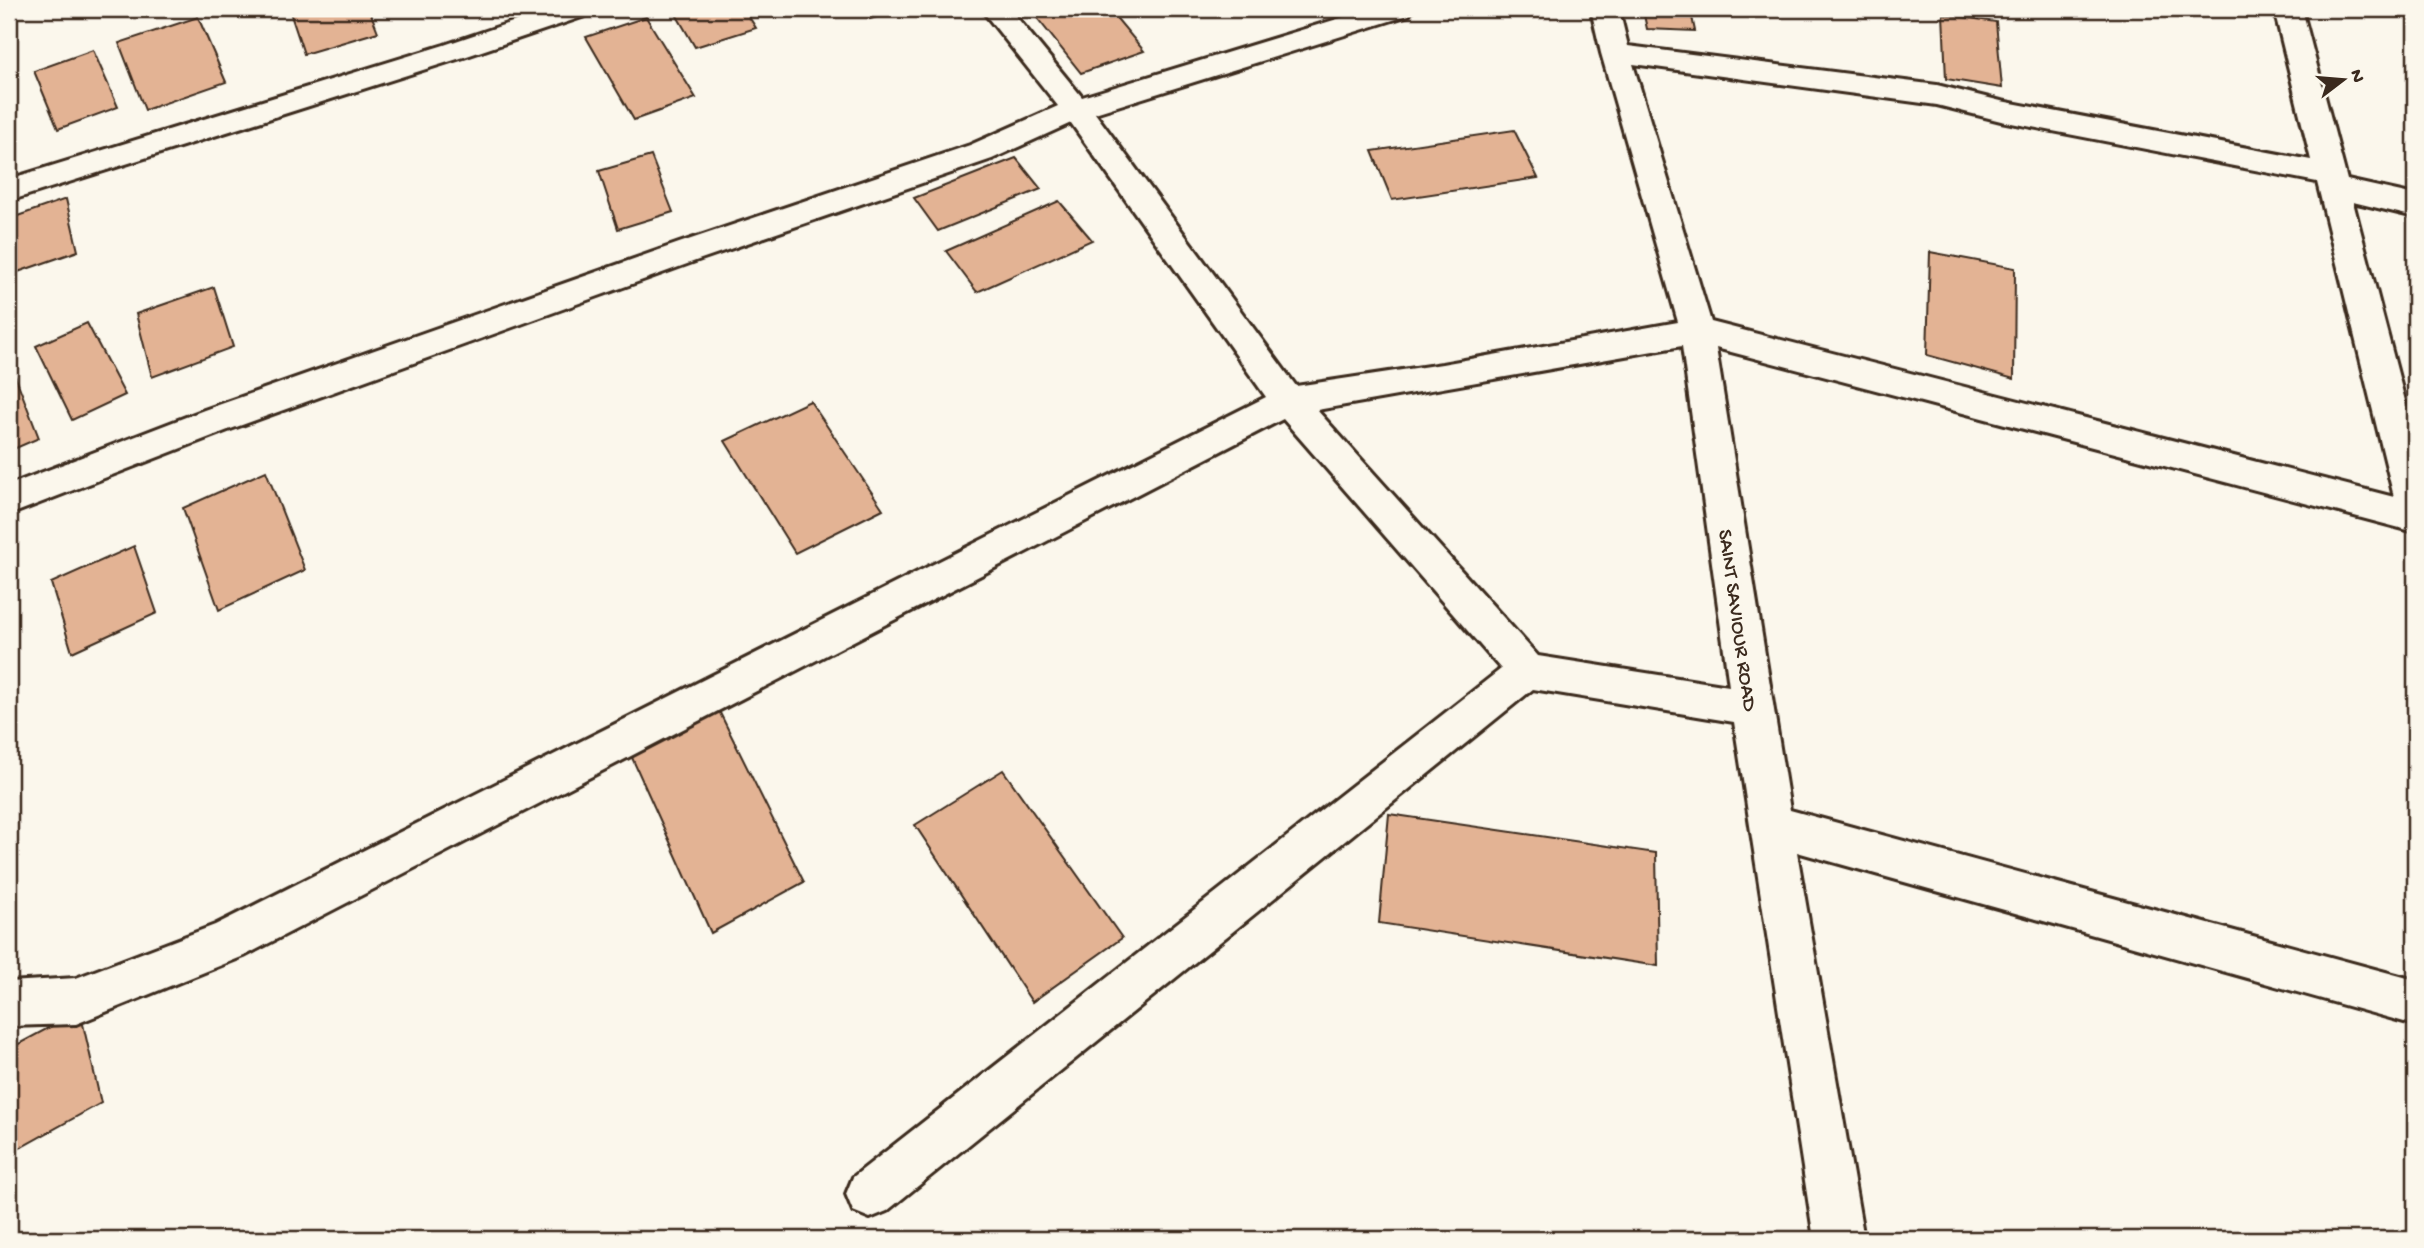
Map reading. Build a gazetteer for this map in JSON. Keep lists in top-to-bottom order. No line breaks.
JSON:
{"streets":{"street":["SAINT SAVIOUR ROAD"]},"north":"right"}
